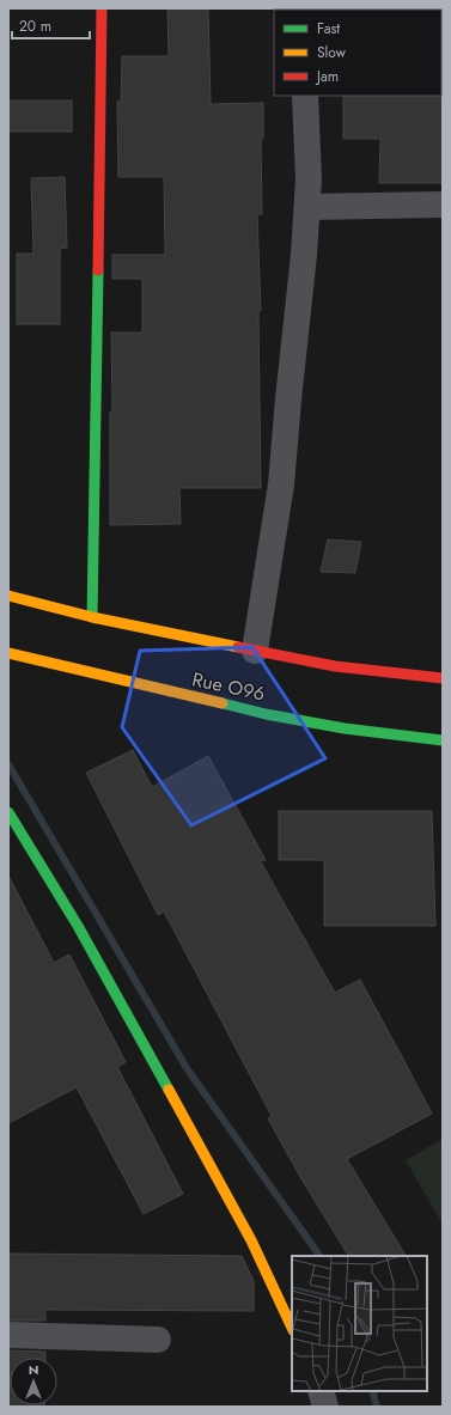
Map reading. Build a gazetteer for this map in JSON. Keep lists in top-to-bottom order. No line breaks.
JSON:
{"streets":{"street":["Rue O96"]},"legend":["Fast","Slow","Jam"],"scale_bar":"20 m","north":"top"}
